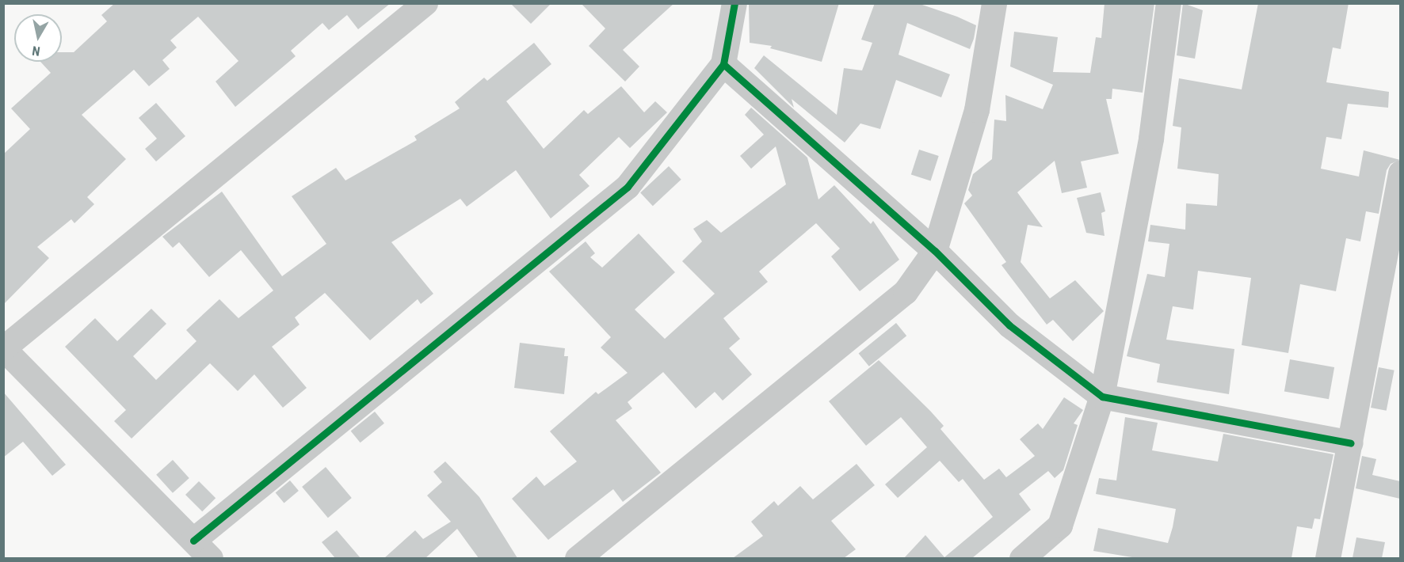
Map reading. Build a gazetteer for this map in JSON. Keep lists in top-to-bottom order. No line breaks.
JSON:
{"north":"bottom"}
